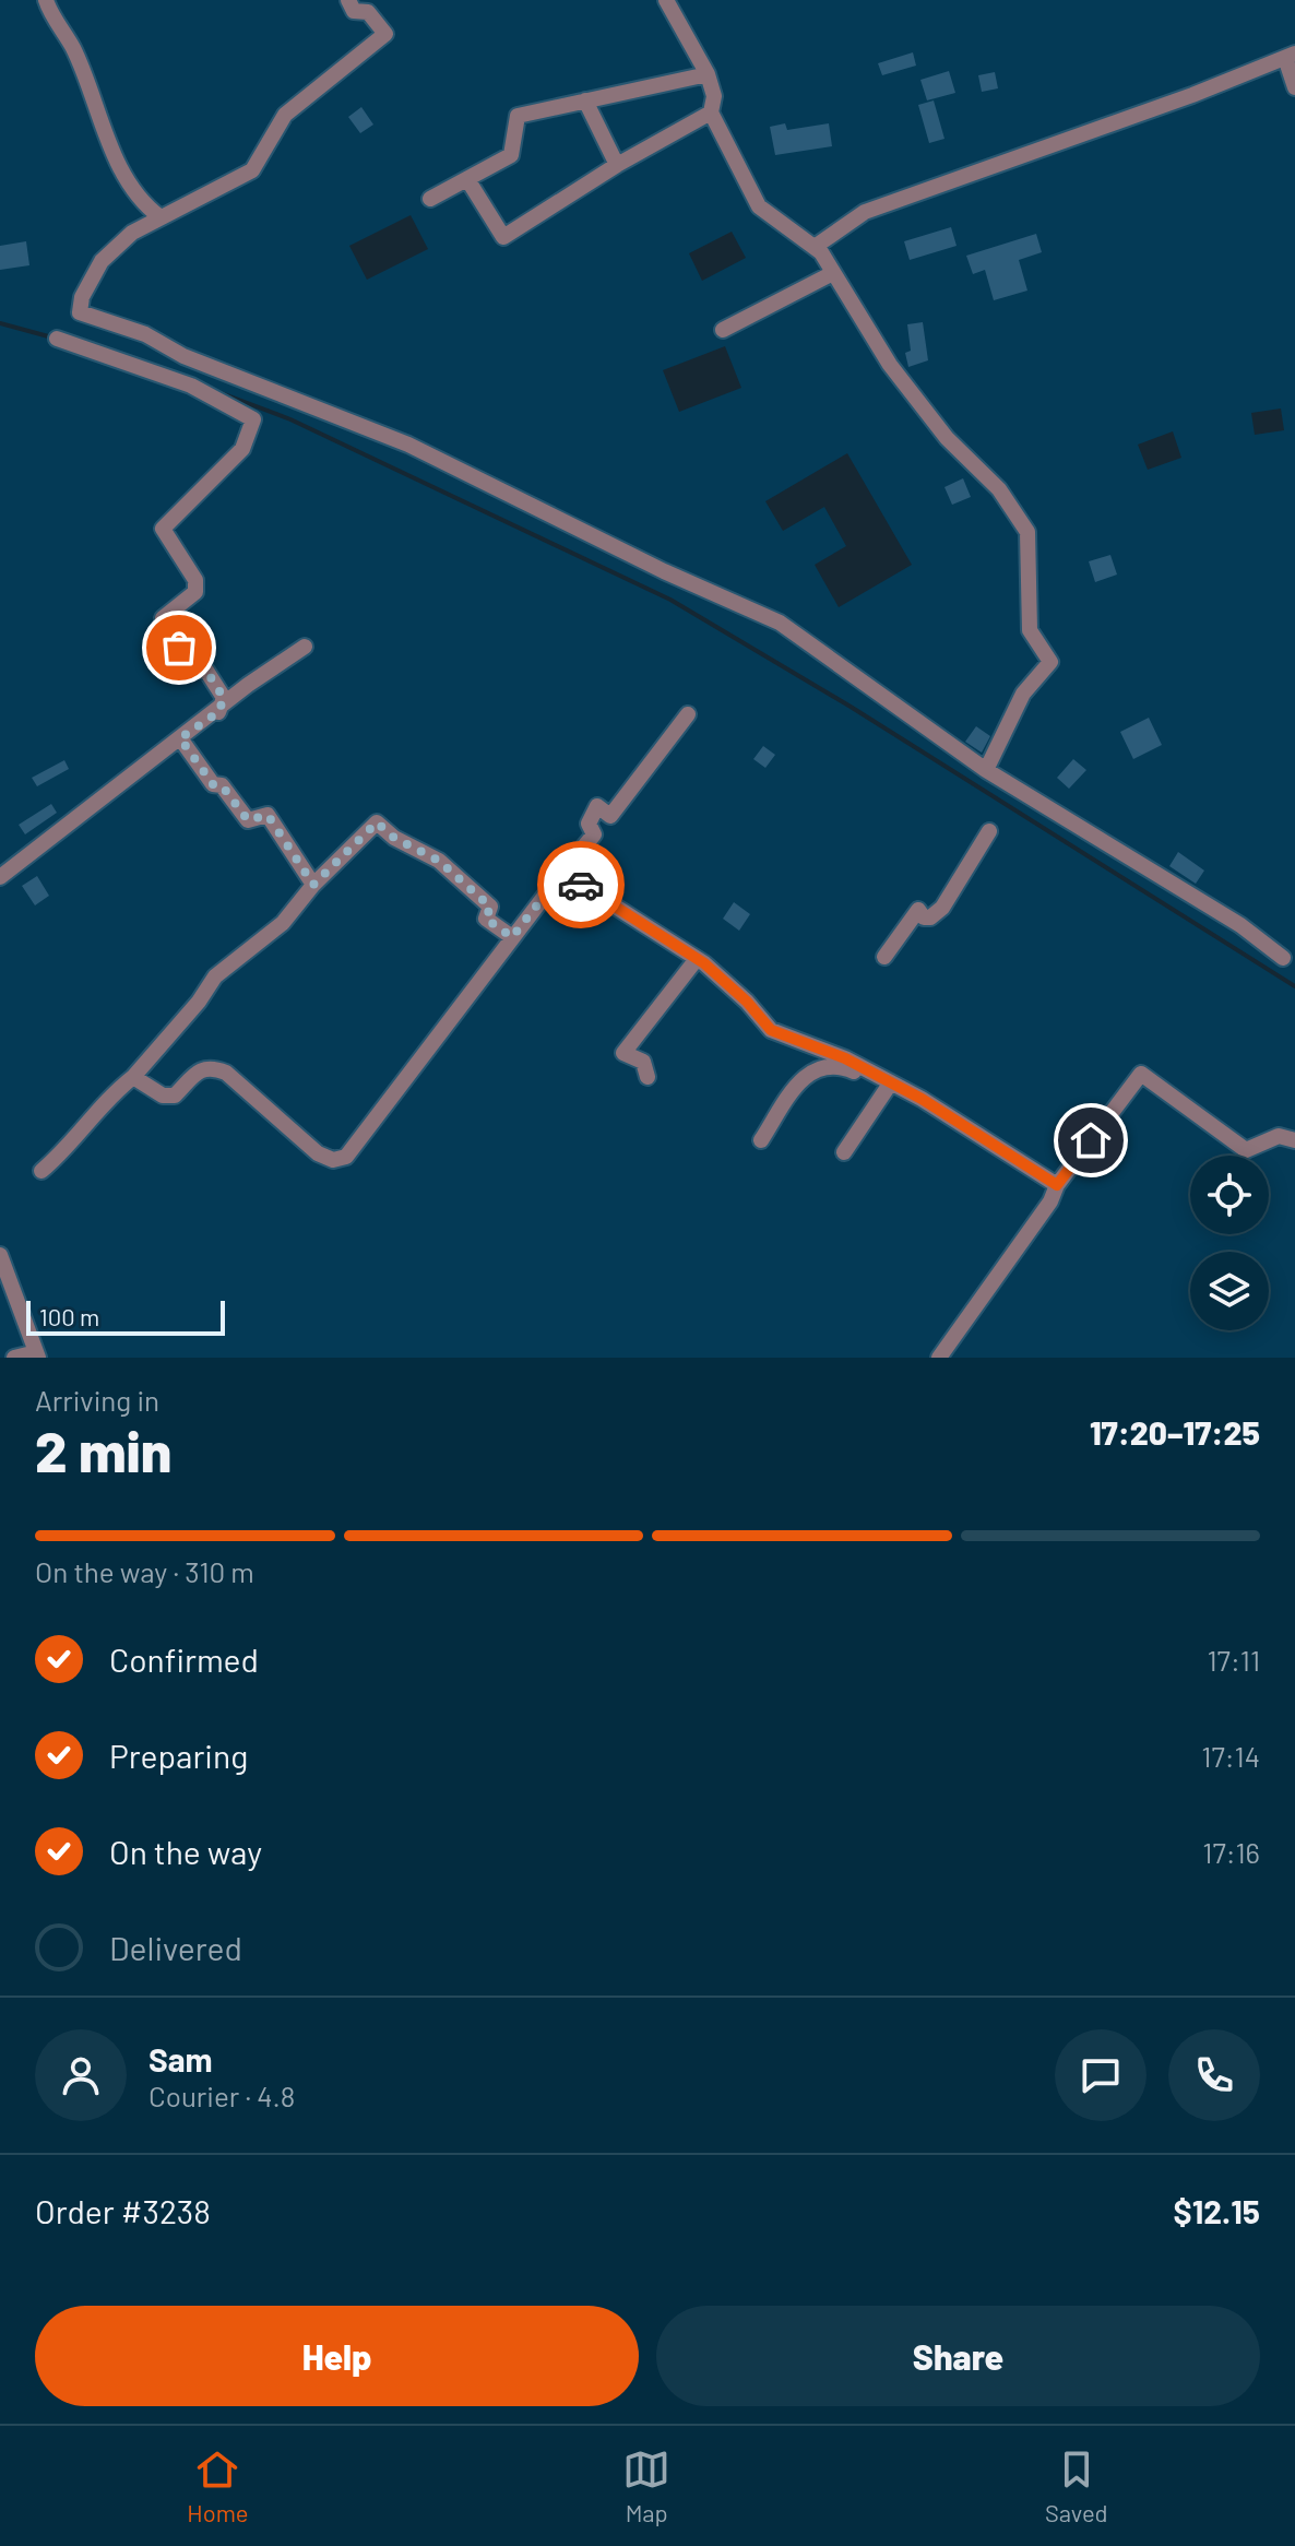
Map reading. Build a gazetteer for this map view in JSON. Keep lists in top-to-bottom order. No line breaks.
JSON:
{"scale_bar":"100 m","page":{"scale":"100 m","heading":["2 min","Arriving in","17:20–17:25"],"panel":["Sam","Courier · 4.8","Order #3238","$12.15"],"bar":"On the way · 310 m","list":[["Confirmed","17:11"],["Preparing","17:14"],["On the way","17:16"],"Delivered"],"buttons":["Help","Share"],"tabs":["Home","Map","Saved"]}}
